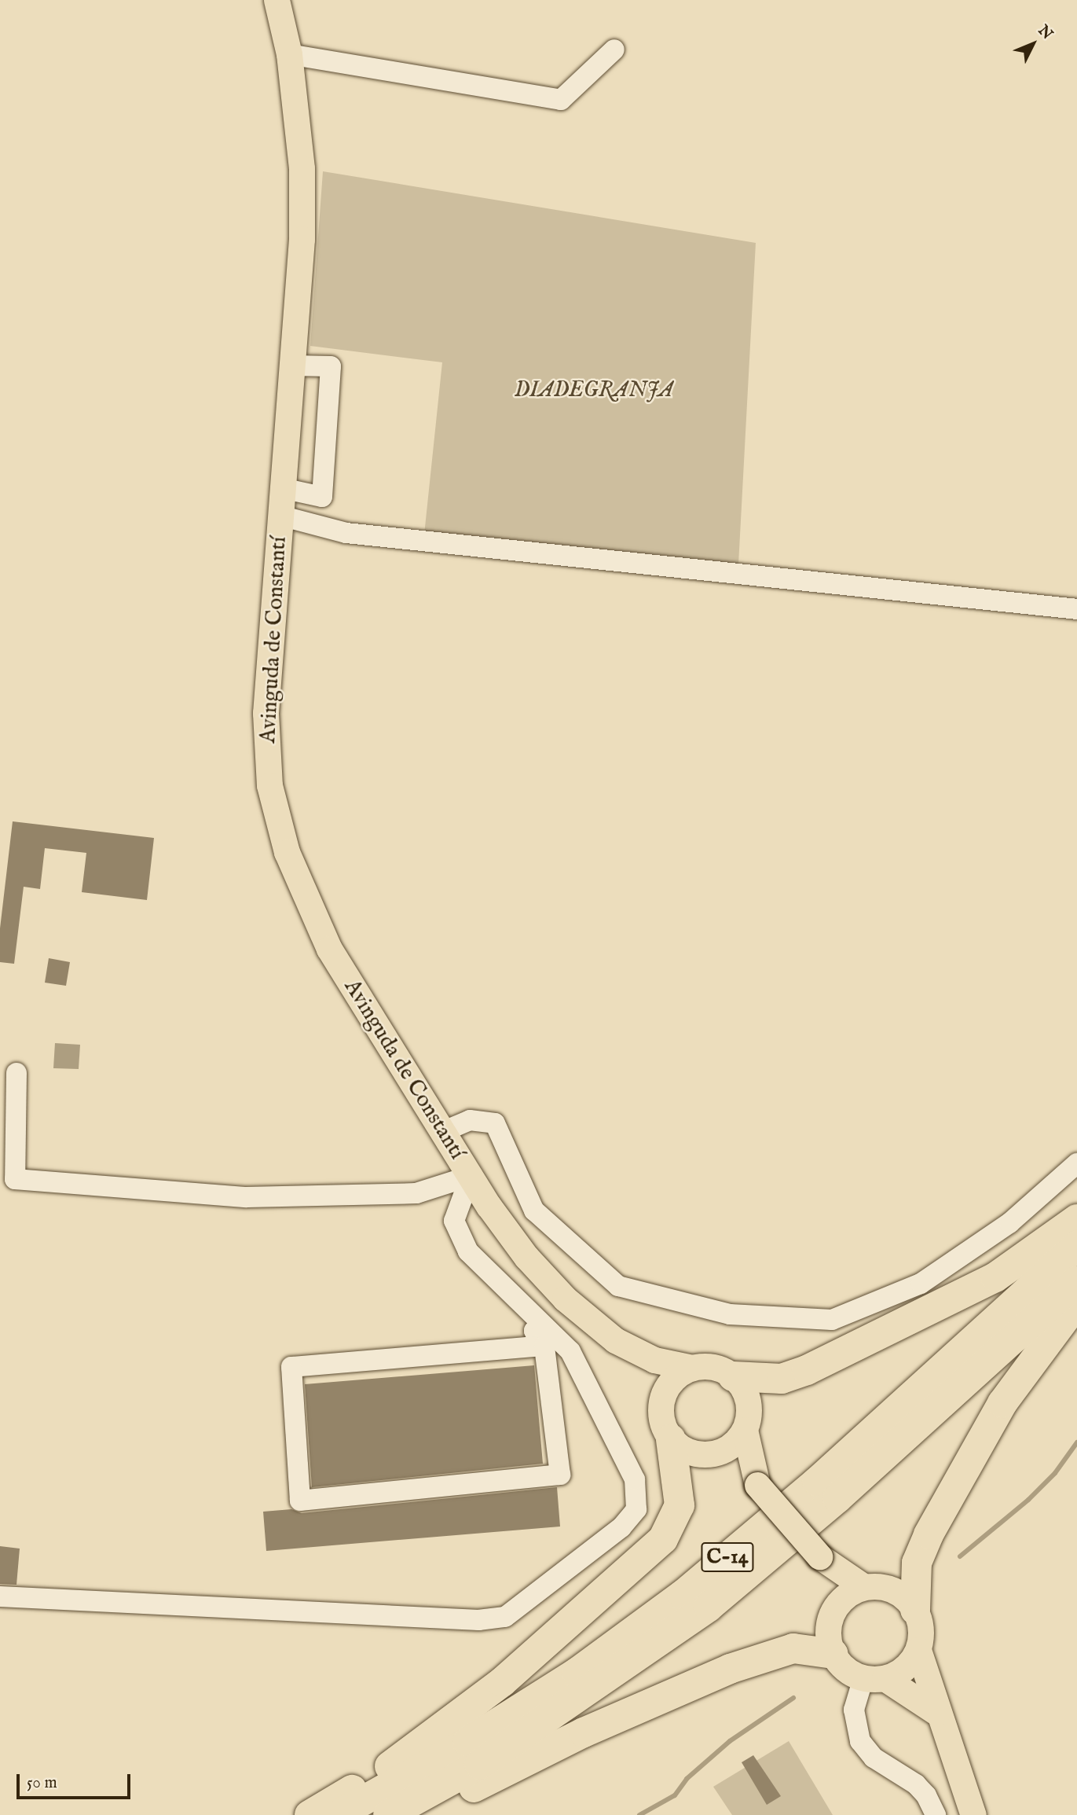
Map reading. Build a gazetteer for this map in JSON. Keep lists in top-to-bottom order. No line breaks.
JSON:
{"streets":{"highway":["C-14"],"main road":["Avinguda de Constantí"]},"parks":["DIADEGRANJA"],"scale_bar":"50 m","north":"top right"}
